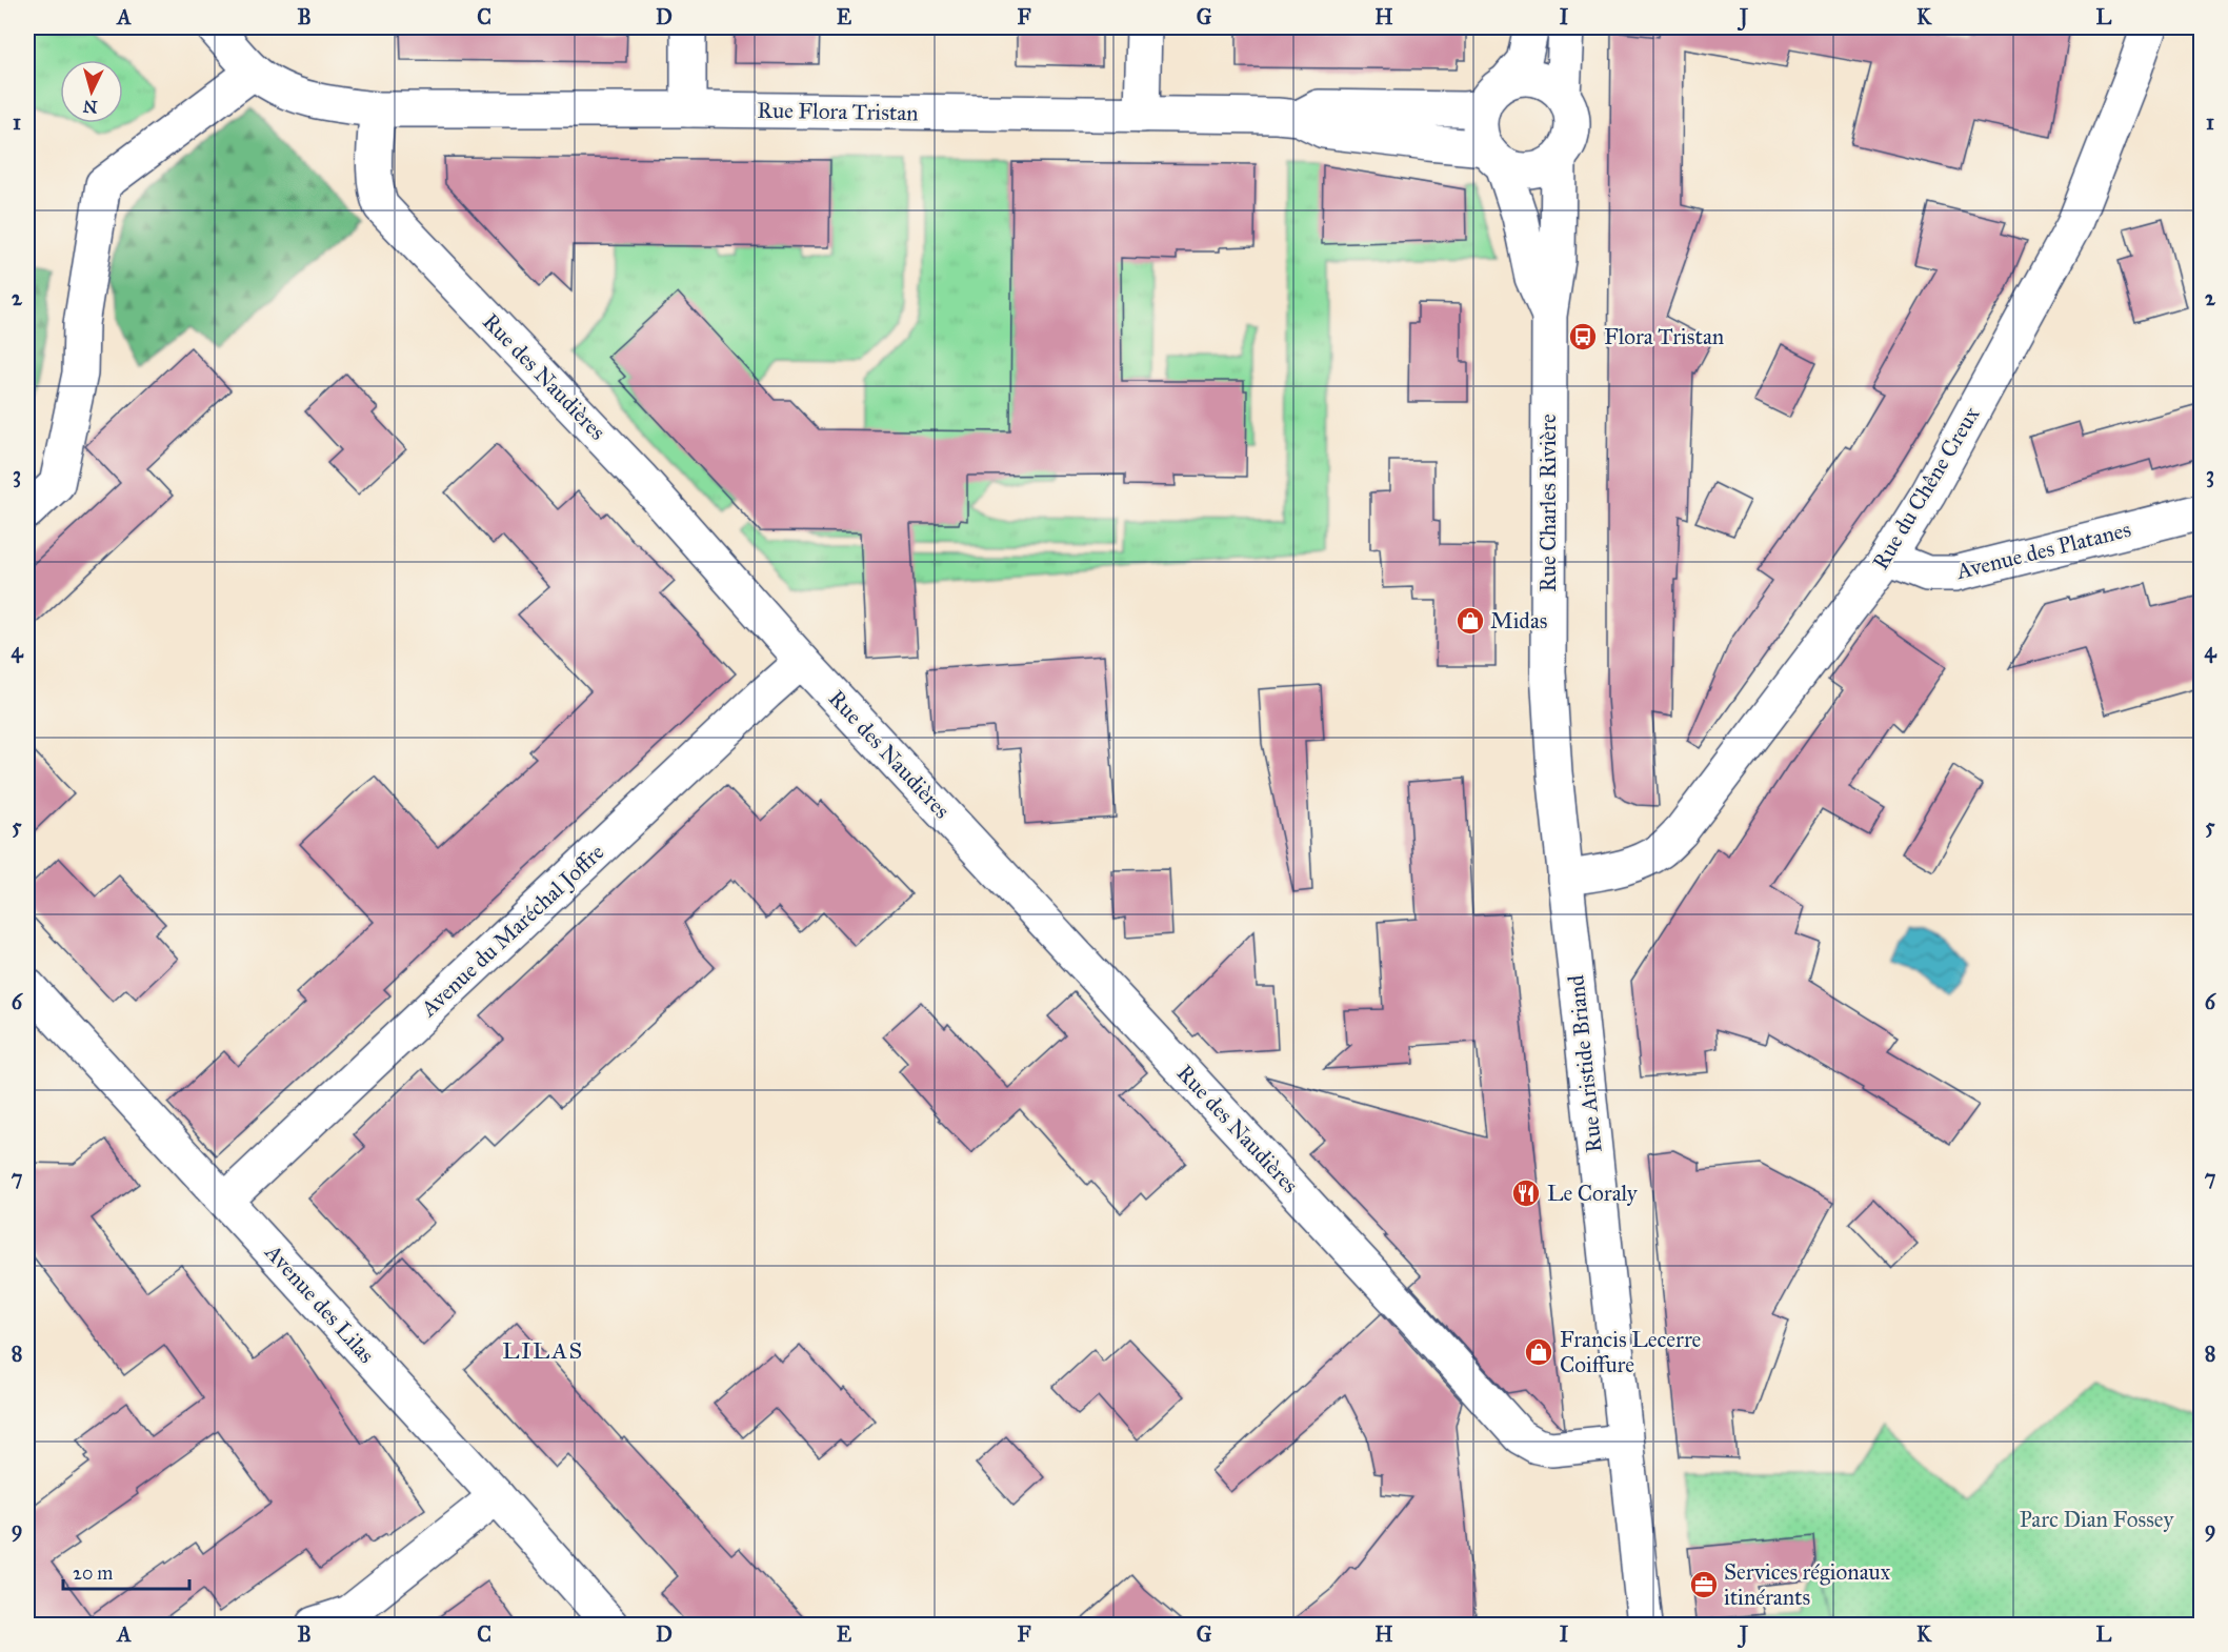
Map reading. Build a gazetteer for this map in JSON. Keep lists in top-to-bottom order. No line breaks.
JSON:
{"streets":{"street":["Rue Flora Tristan","Rue des Naudières","Rue du Chêne Creux","Rue Charles Rivière","Avenue des Platanes","Avenue du Maréchal Joffre","Rue Aristide Briand","Avenue des Lilas"]},"crossings":[["Rue Flora Tristan","Rue des Naudières"],["Rue Flora Tristan","Rue Charles Rivière"],["Rue des Naudières","Avenue du Maréchal Joffre"],["Rue des Naudières","Rue Aristide Briand"],["Rue du Chêne Creux","Rue Charles Rivière"],["Rue du Chêne Creux","Avenue des Platanes"],["Rue du Chêne Creux","Rue Aristide Briand"],["Rue Charles Rivière","Rue Aristide Briand"],["Avenue du Maréchal Joffre","Avenue des Lilas"]],"districts":["LILAS"],"parks":["Parc Dian Fossey"],"places":{"bus stop":["Flora Tristan"],"shop":["Midas","Francis Lecerre Coiffure"],"restaurant":["Le Coraly"],"office":["Services régionaux itinérants"]},"scale_bar":"20 m","north":"bottom","grid":{"columns":["A","B","C","D","E","F","G","H","I","J","K","L"],"rows":["1","2","3","4","5","6","7","8","9"]}}
